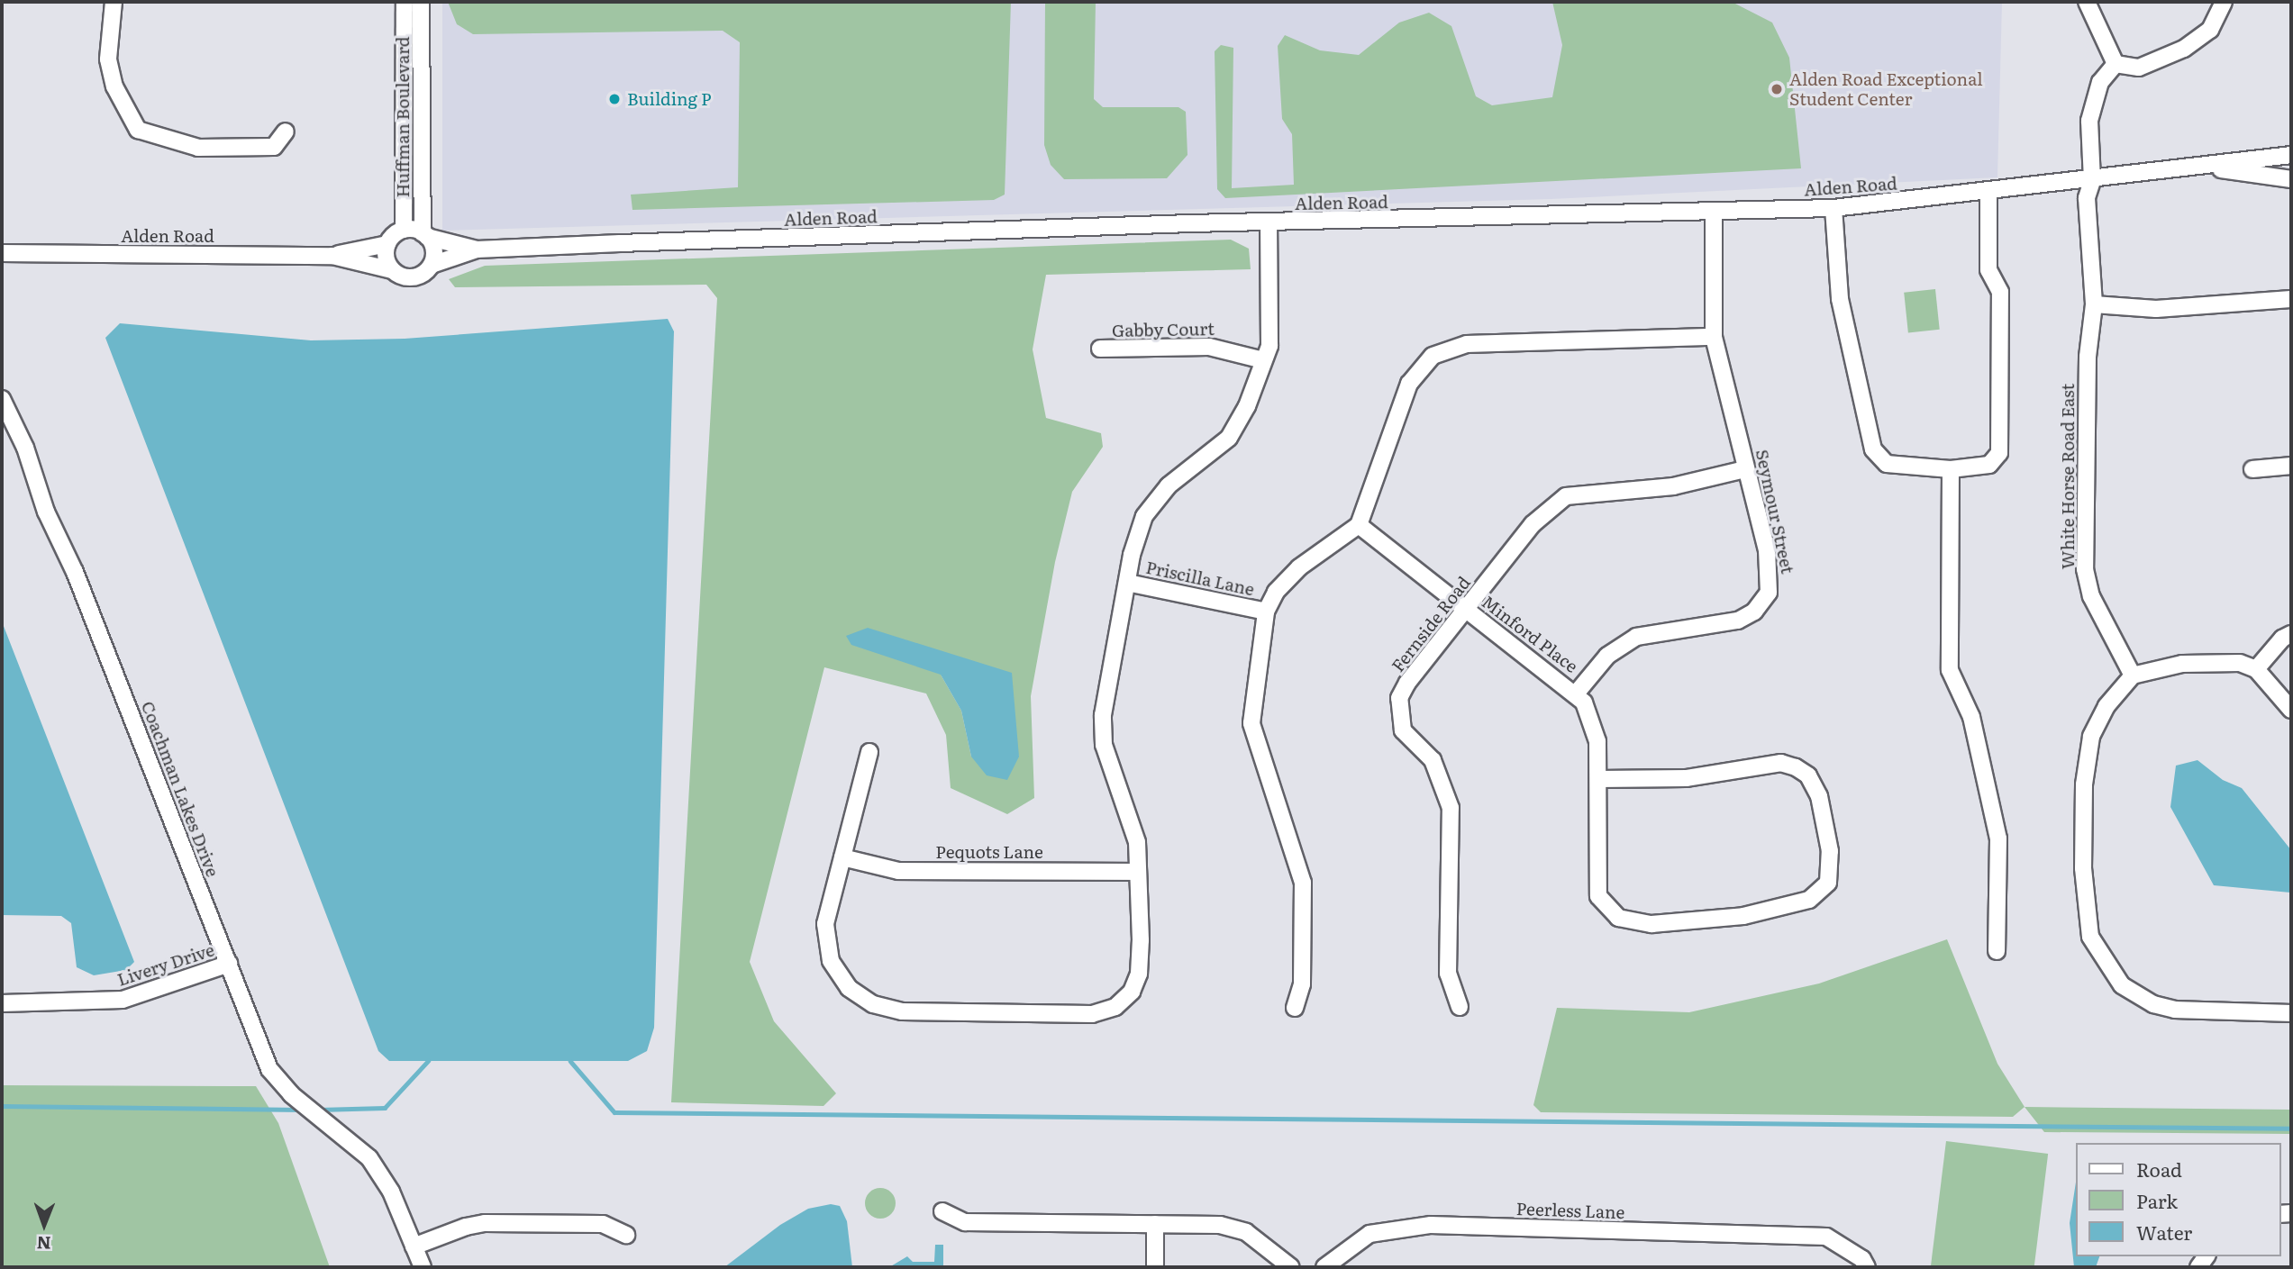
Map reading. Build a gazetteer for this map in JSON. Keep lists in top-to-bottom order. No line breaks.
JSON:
{"streets":{"street":["Huffman Boulevard","Alden Road","Gabby Court","White Horse Road East","Seymour Street","Priscilla Lane","Fernside Road","Minford Place","Coachman Lakes Drive","Pequots Lane","Livery Drive","Peerless Lane"]},"crossings":[["Huffman Boulevard","Alden Road"],["Alden Road","White Horse Road East"],["Alden Road","Seymour Street"],["Seymour Street","Fernside Road"],["Seymour Street","Minford Place"],["Fernside Road","Minford Place"],["Coachman Lakes Drive","Livery Drive"]],"places":["Alden Road Exceptional Student Center","Building P"],"legend":["Road","Park","Water"],"north":"bottom"}
